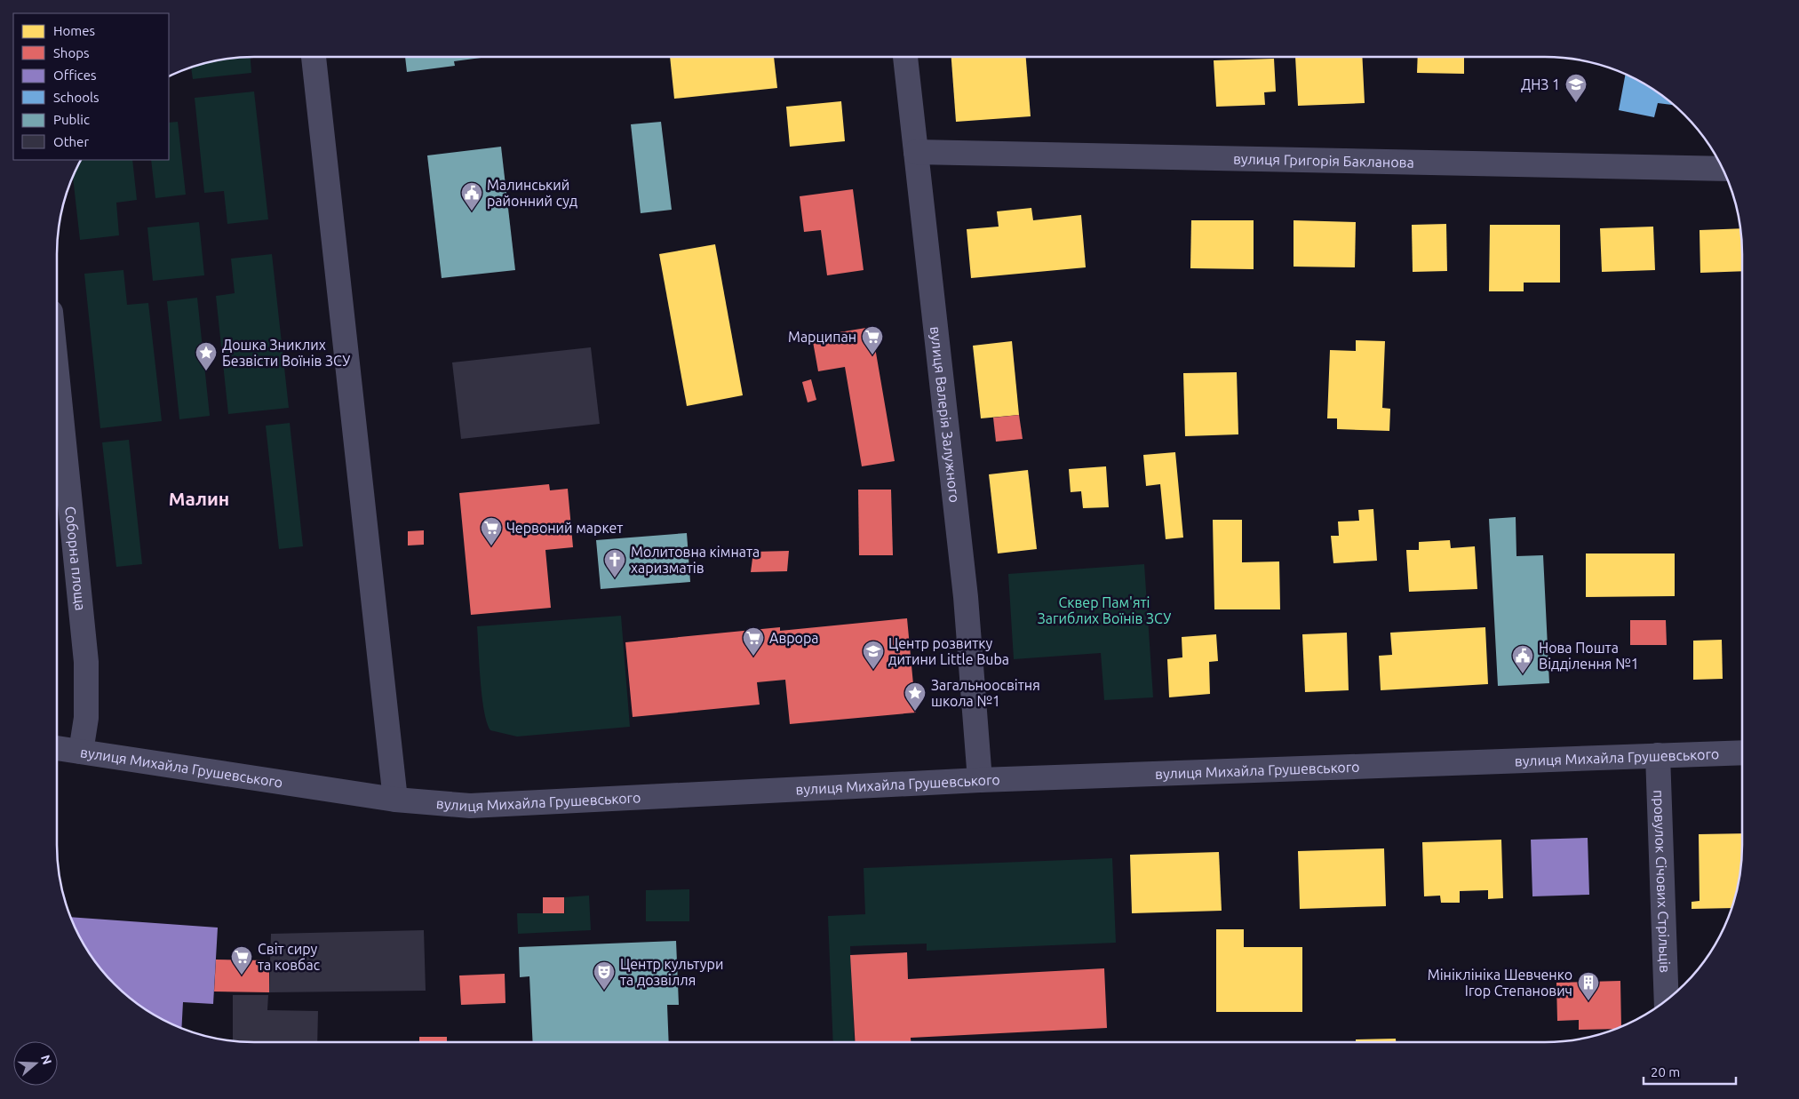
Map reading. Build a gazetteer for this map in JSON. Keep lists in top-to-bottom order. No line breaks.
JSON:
{"streets":{"street":["вулиця Григорія Бакланова","вулиця Валерія Залужного","Соборна площа","вулиця Михайла Грушевського","провулок Січових Стрільців"]},"crossings":[["вулиця Григорія Бакланова","вулиця Валерія Залужного"],["вулиця Валерія Залужного","вулиця Михайла Грушевського"],["Соборна площа","вулиця Михайла Грушевського"],["вулиця Михайла Грушевського","провулок Січових Стрільців"]],"districts":["Малин"],"parks":["Сквер Пам'яті Загиблих Воїнів ЗСУ"],"places":{"school or university":["ДНЗ 1","Центр розвитку дитини Little Buba"],"public building":["Малинський районний суд","Нова Пошта Відділення №1"],"supermarket":["Марципан","Червоний маркет","Аврора","Світ сиру та ковбас"],"place":["Дошка Зниклих Безвісти Воїнів ЗСУ","Загальноосвітня школа №1"],"church":["Молитовна кімната харизматів"],"theatre":["Центр культури та дозвілля"],"building":["Мініклініка Шевченко Ігор Степанович"]},"legend":["Homes","Shops","Offices","Schools","Public","Other"],"scale_bar":"20 m","north":"right"}
